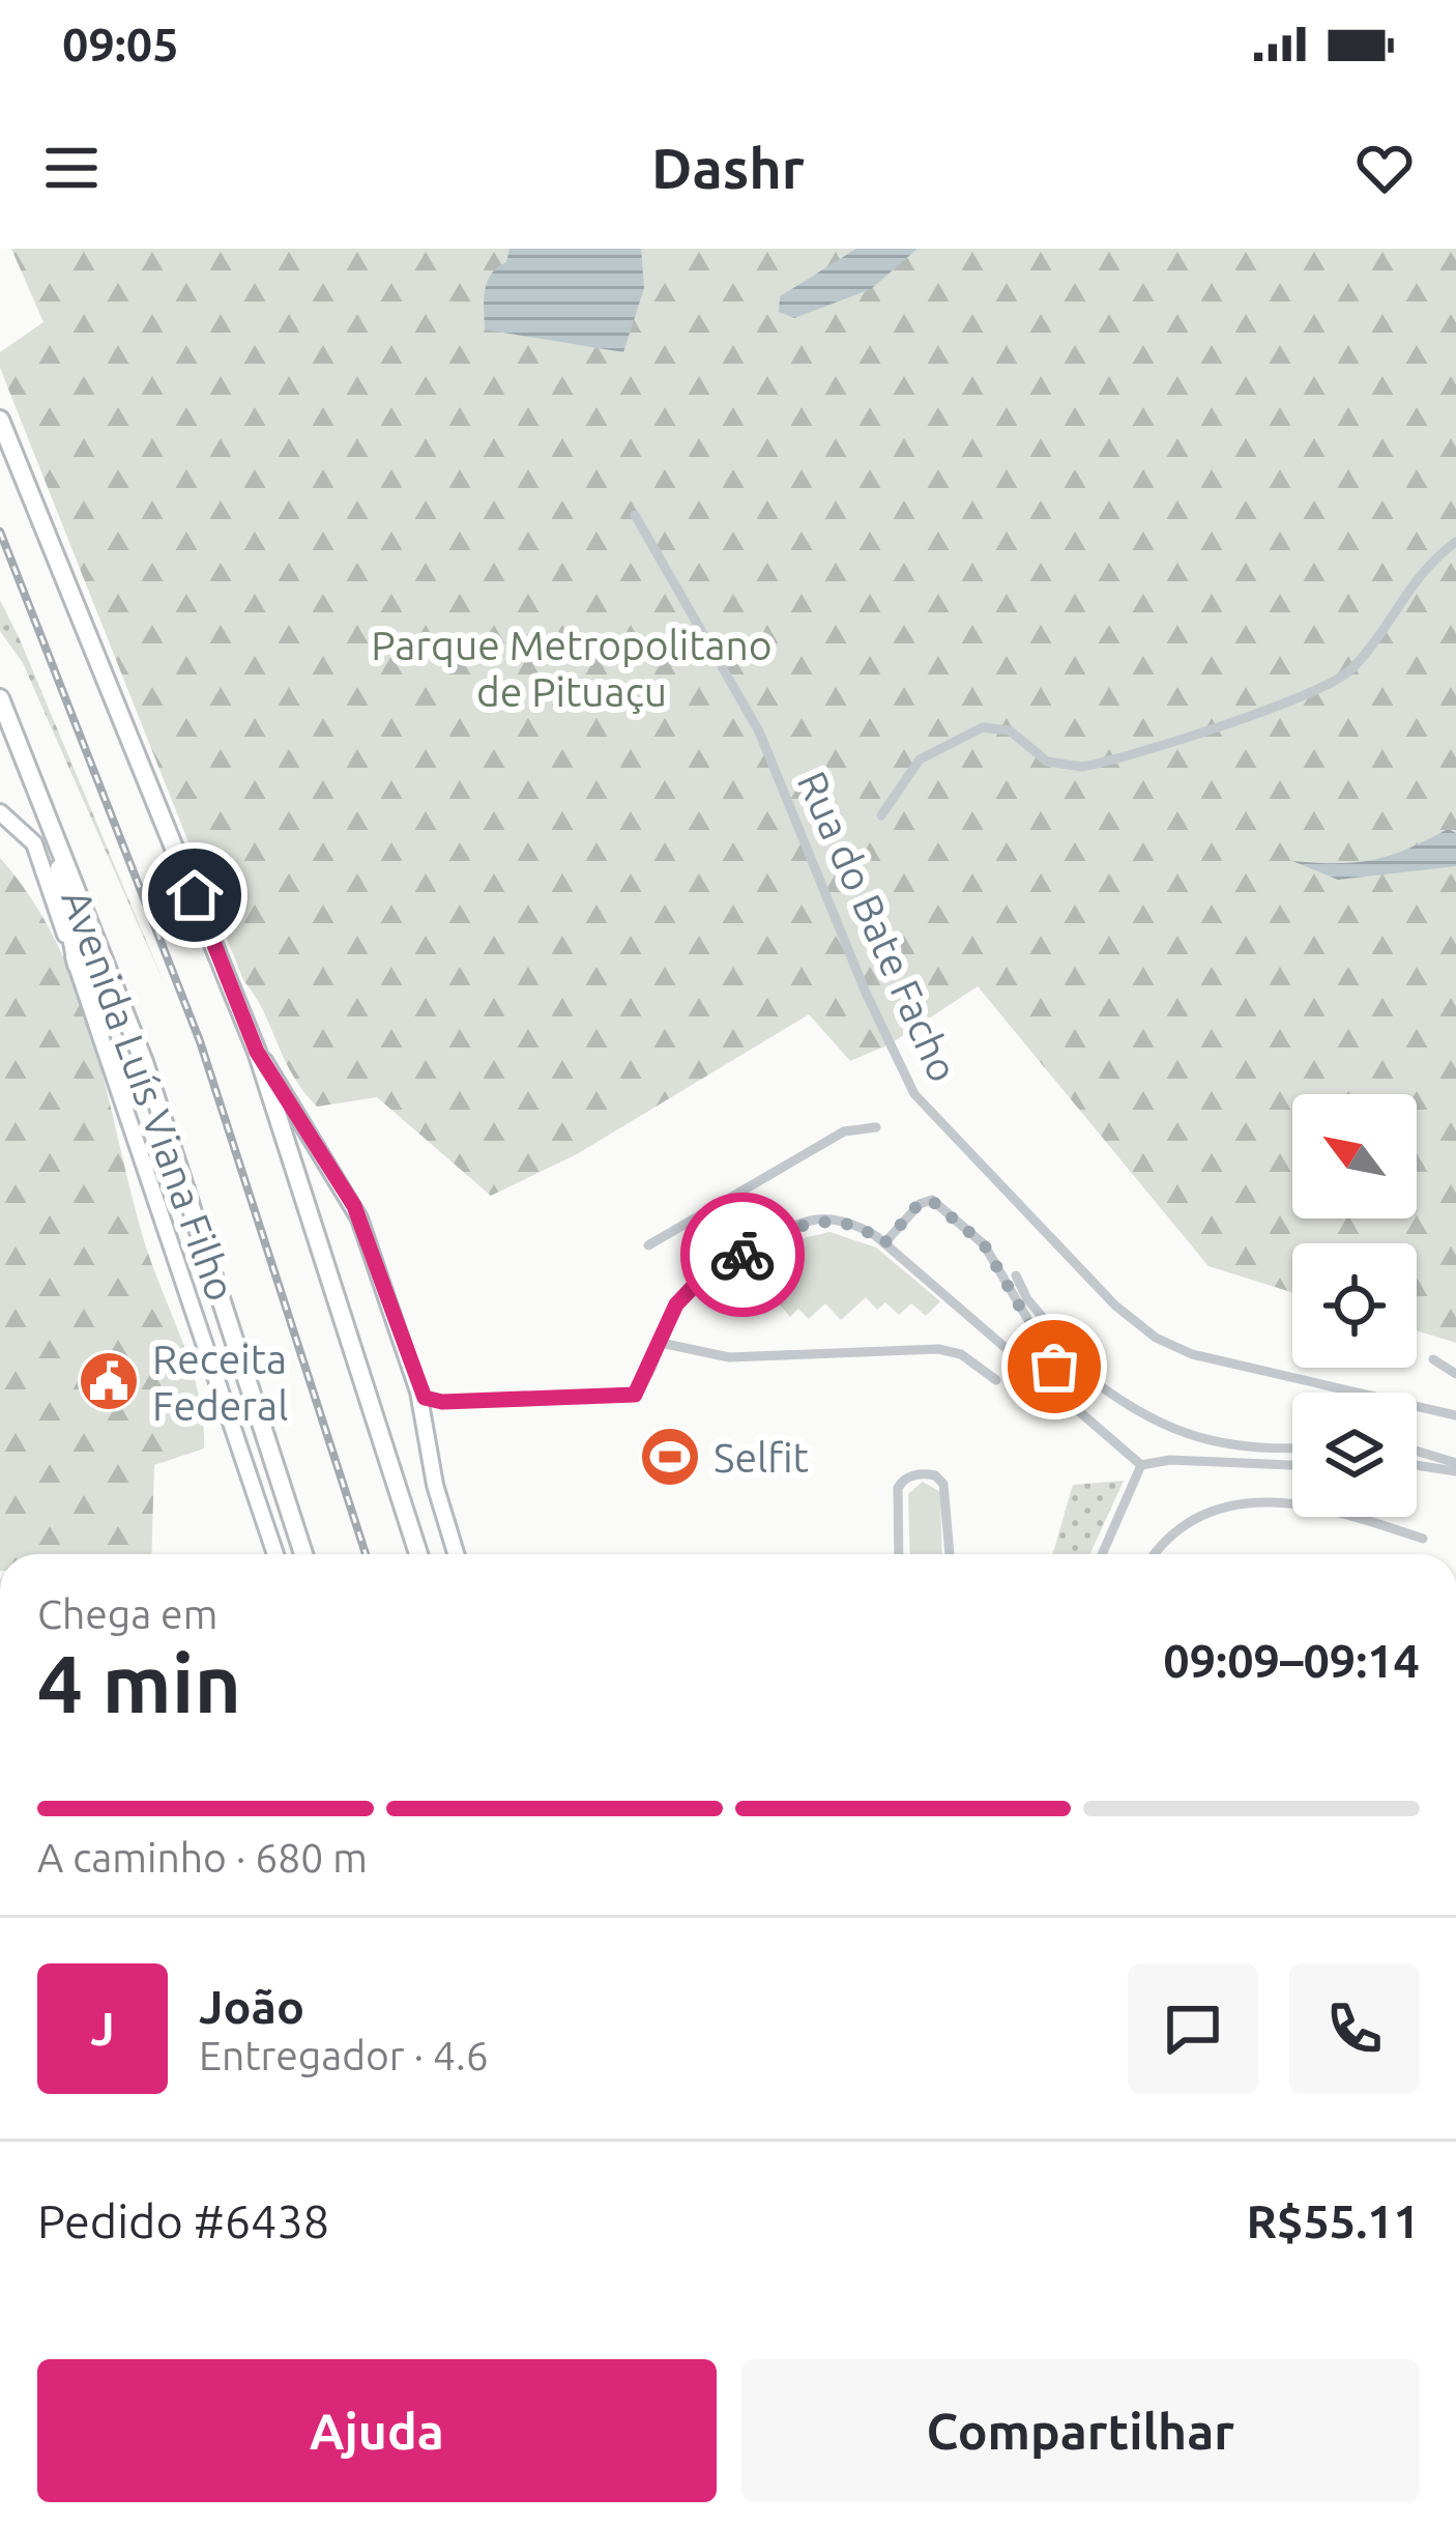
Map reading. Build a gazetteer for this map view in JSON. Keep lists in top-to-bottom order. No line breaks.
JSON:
{"streets":{"highway":["Avenida Luís Viana Filho"],"street":["Rua do Bate Facho"]},"parks":["Parque Metropolitano de Pituaçu"],"places":{"public building":["Receita Federal"],"sports":["Selfit"]},"north":"top left","page":{"status":"09:05","header":"Dashr","heading":["4 min","Chega em","09:09–09:14"],"panel":["João","Entregador · 4.6","Pedido #6438","R$55.11"],"bar":"A caminho · 680 m","round":"J","buttons":["Ajuda","Compartilhar"]}}
